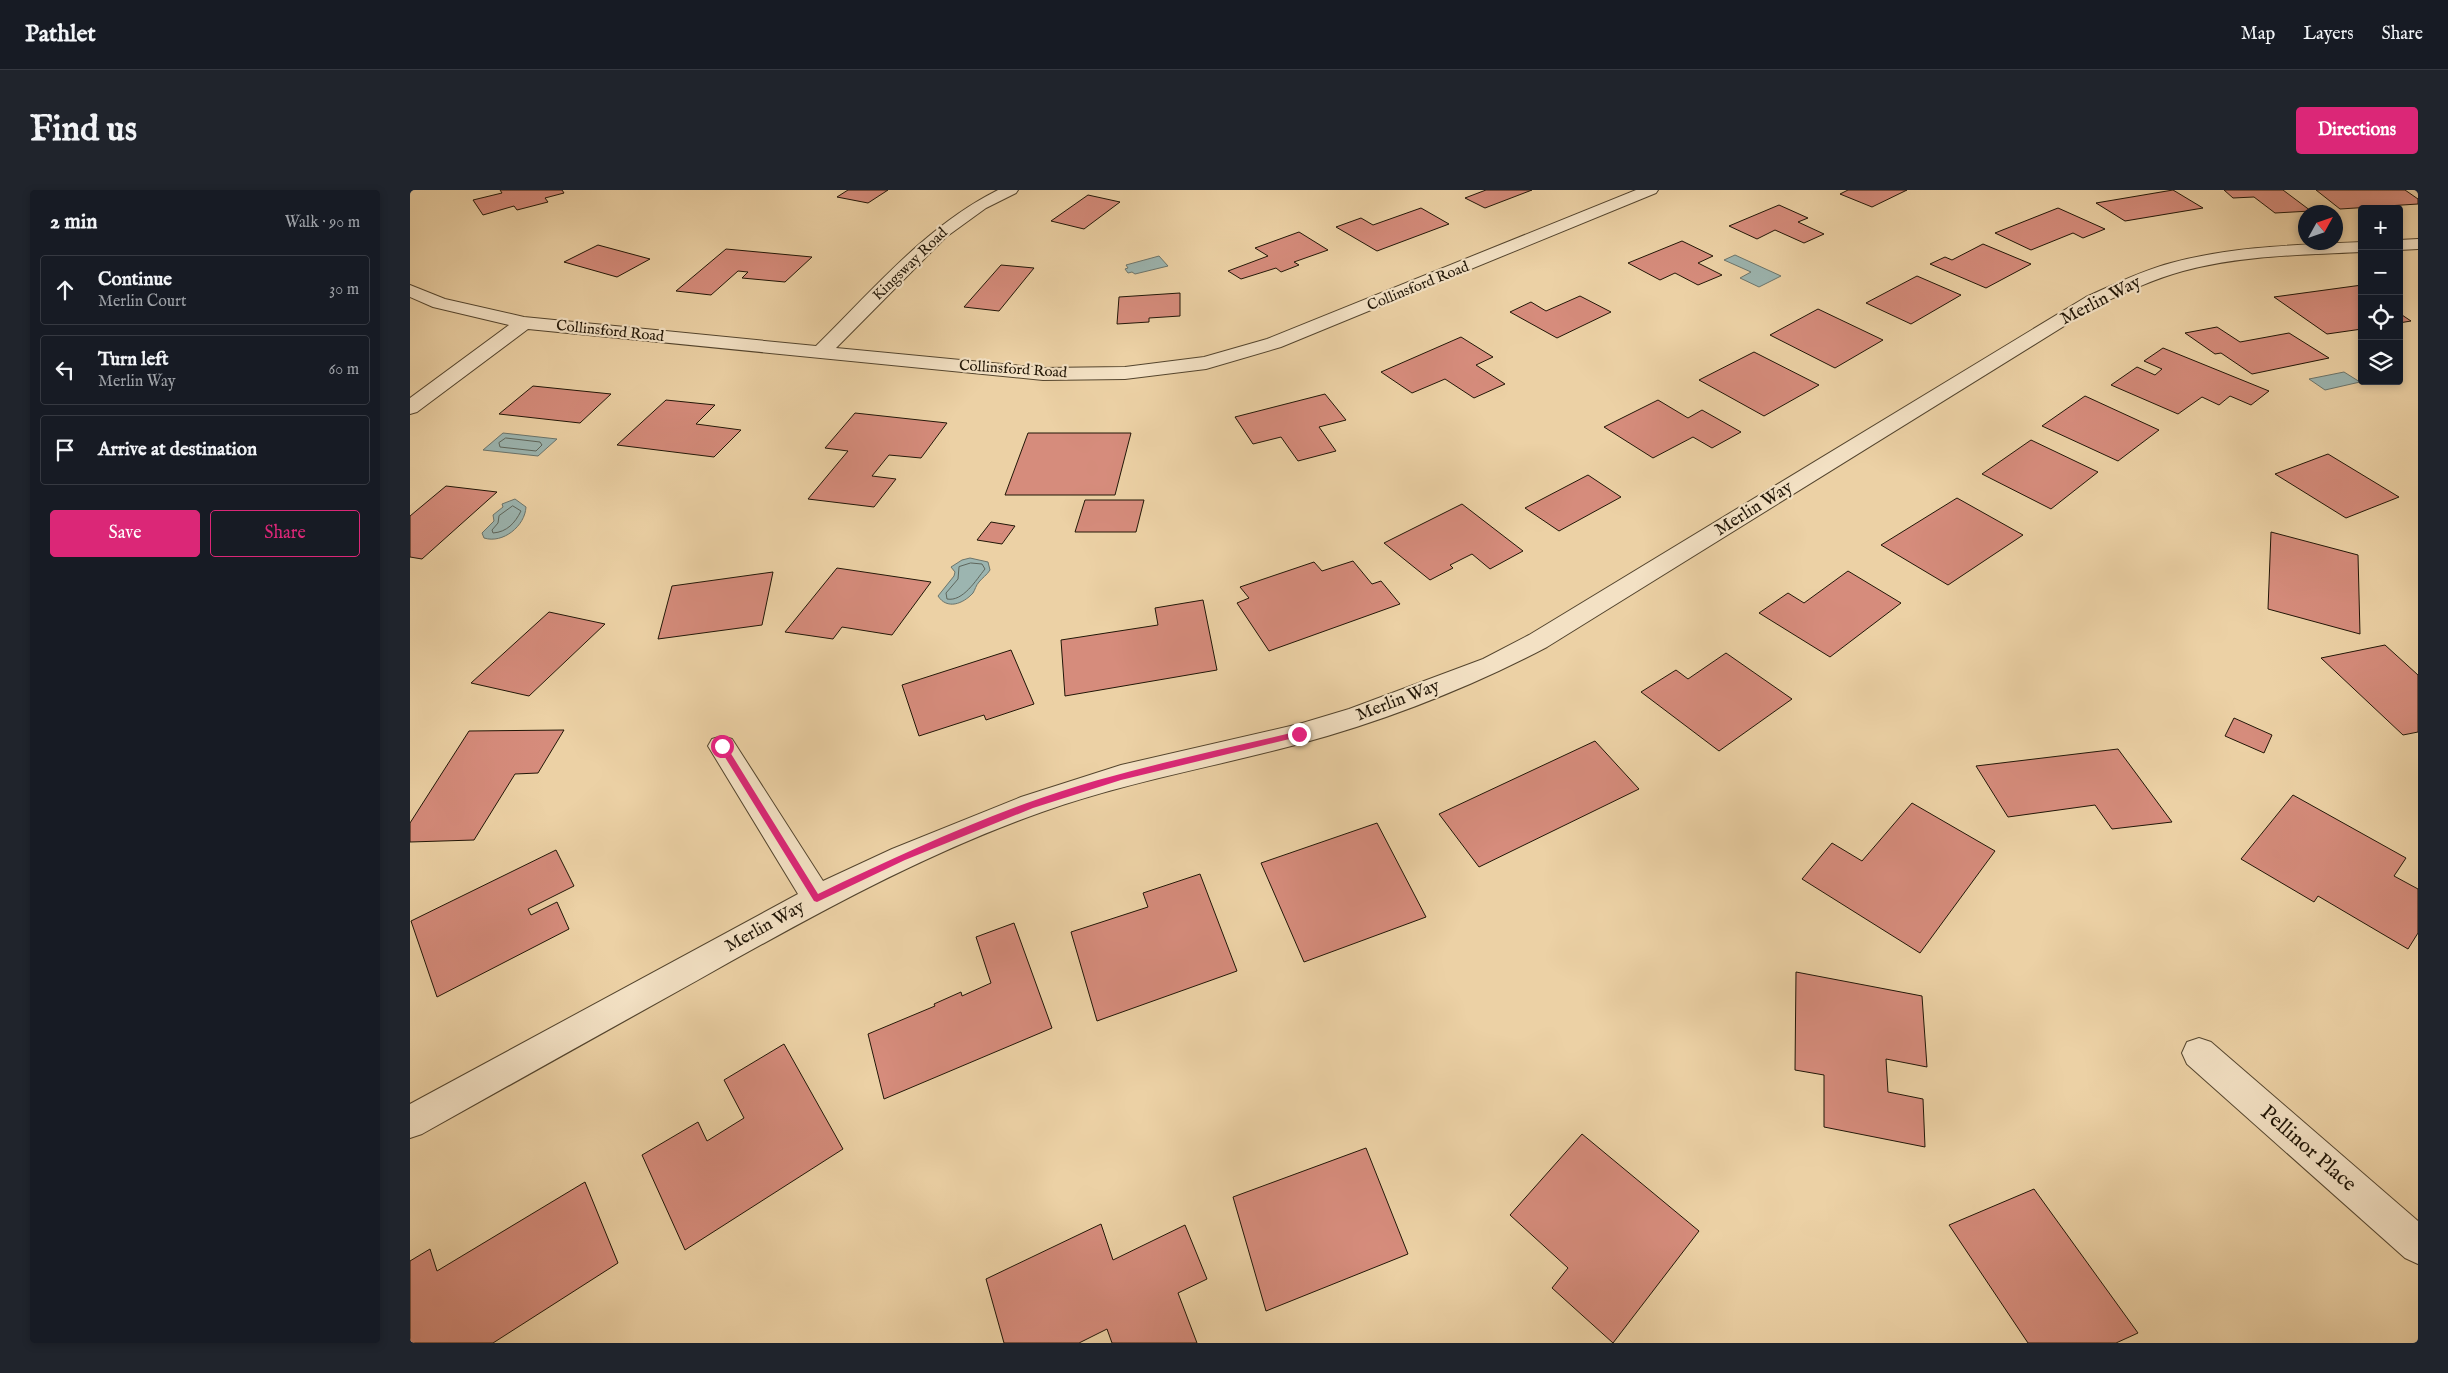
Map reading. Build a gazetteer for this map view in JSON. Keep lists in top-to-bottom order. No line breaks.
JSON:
{"streets":{"street":["Kingsway Road","Collinsford Road","Merlin Way","Pellinor Place"]},"crossings":[["Kingsway Road","Collinsford Road"]],"north":"top right","page":{"header":"Pathlet","nav":["Map","Layers","Share"],"buttons":["Directions",["Save","Share"]],"title":"Find us","heading":["2 min","Walk · 90 m"],"map_buttons":["+","−"],"list":[["Continue","Merlin Court","30 m"],["Turn left","Merlin Way","60 m"],"Arrive at destination"]}}
